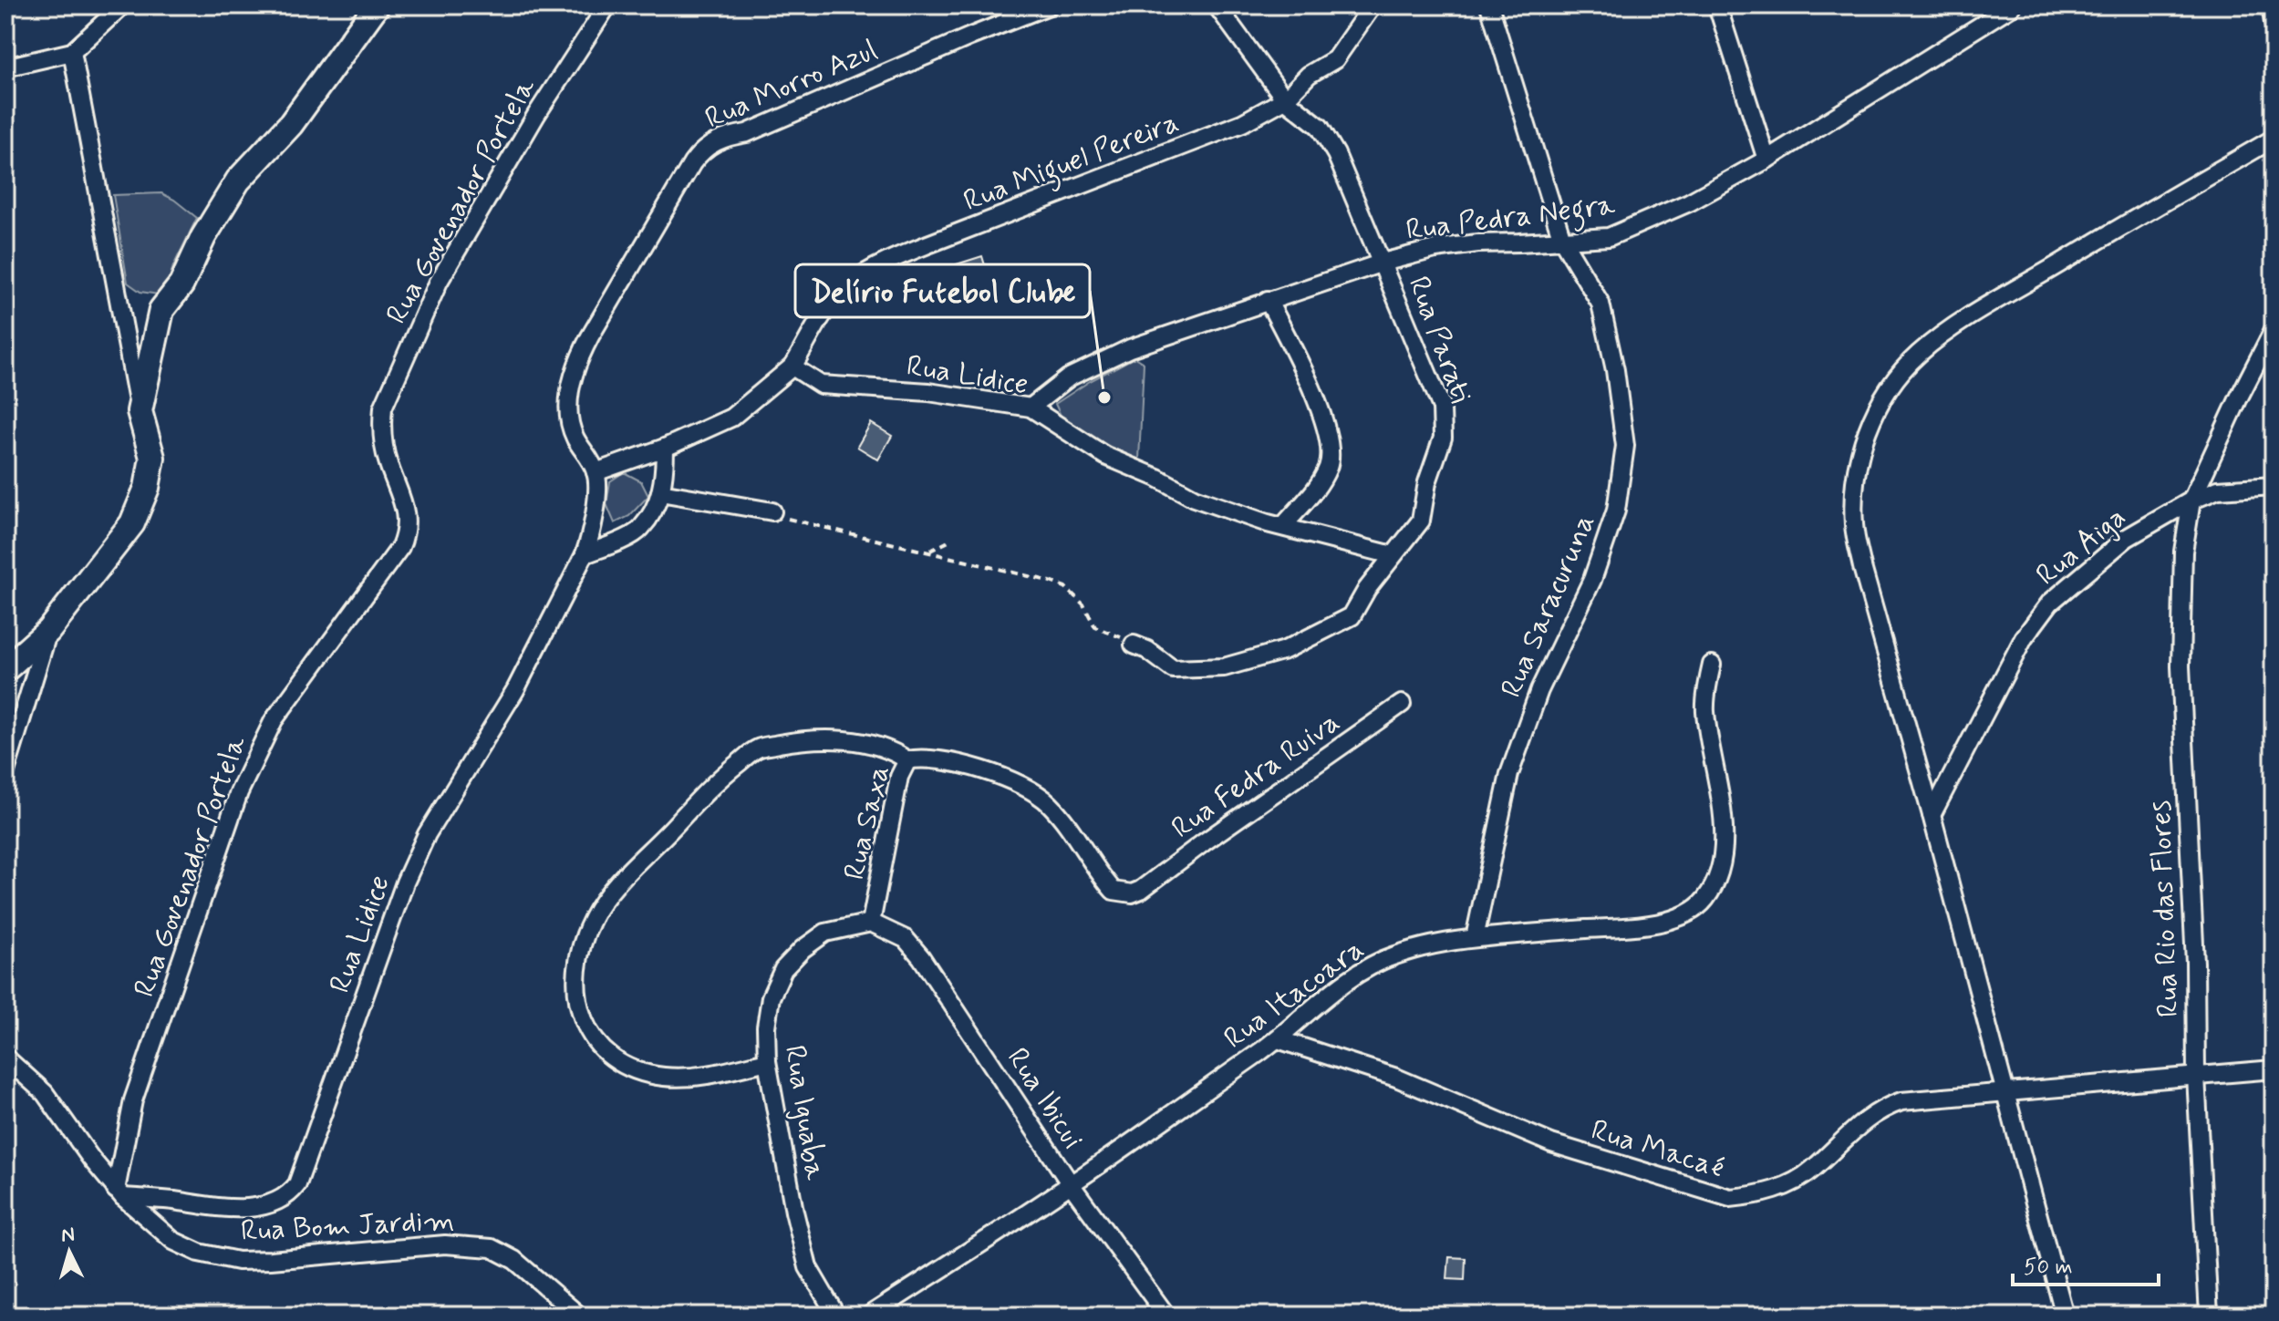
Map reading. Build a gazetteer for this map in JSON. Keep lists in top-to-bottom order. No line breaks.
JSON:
{"streets":{"street":["Rua Morro Azul","Rua Miguel Pereira","Rua Govenador Portela","Rua Pedra Negra","Rua Parati","Rua Lidice","Rua Aiga","Rua Saracuruna","Rua Fedra Ruiva","Rua Saxa","Rua Rio das Flores","Rua Itacoara","Rua Ibicui","Rua Iguaba","Rua Macaé","Rua Bom Jardim"]},"crossings":[["Rua Morro Azul","Rua Lidice"],["Rua Miguel Pereira","Rua Parati"],["Rua Miguel Pereira","Rua Lidice"],["Rua Govenador Portela","Rua Lidice"],["Rua Govenador Portela","Rua Bom Jardim"],["Rua Pedra Negra","Rua Parati"],["Rua Pedra Negra","Rua Lidice"],["Rua Pedra Negra","Rua Saracuruna"],["Rua Parati","Rua Lidice"],["Rua Lidice","Rua Bom Jardim"],["Rua Aiga","Rua Rio das Flores"],["Rua Saracuruna","Rua Itacoara"],["Rua Fedra Ruiva","Rua Saxa"],["Rua Saxa","Rua Ibicui"],["Rua Saxa","Rua Iguaba"],["Rua Rio das Flores","Rua Macaé"],["Rua Itacoara","Rua Ibicui"],["Rua Itacoara","Rua Macaé"],["Rua Ibicui","Rua Iguaba"]],"places":["Delírio Futebol Clube"],"scale_bar":"50 m","north":"top"}
